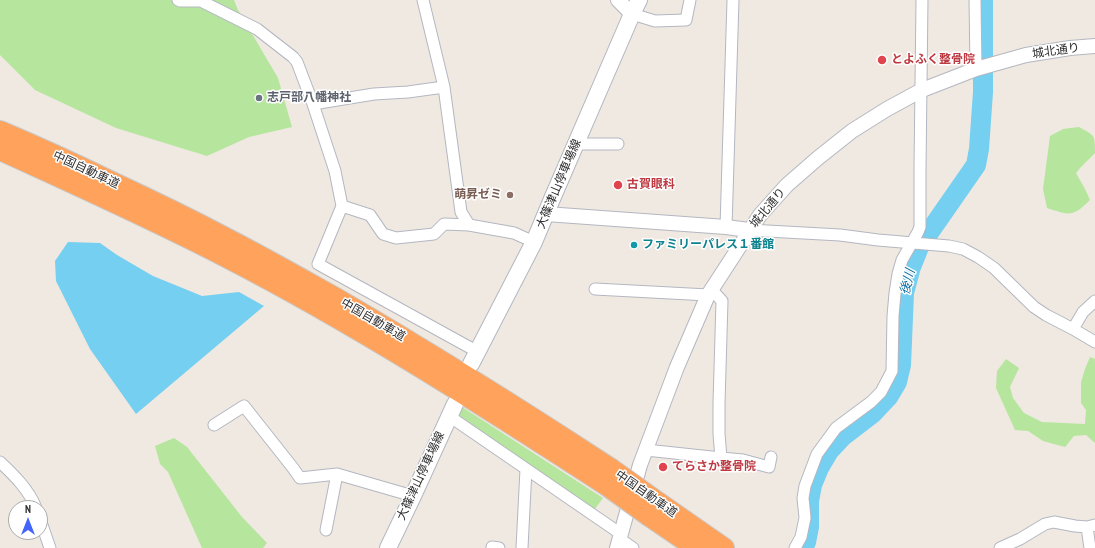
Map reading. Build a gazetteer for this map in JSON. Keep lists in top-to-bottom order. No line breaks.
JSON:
{"streets":{"highway":["中国自動車道"],"main road":["大篠津山停車場線"],"street":["城北通り"]},"water":["後川"],"places":["とよふく整骨院","志戸部八幡神社","古賀眼科","萌昇ゼミ","ファミリーパレス１番館","てらさか整骨院"],"north":"top"}
